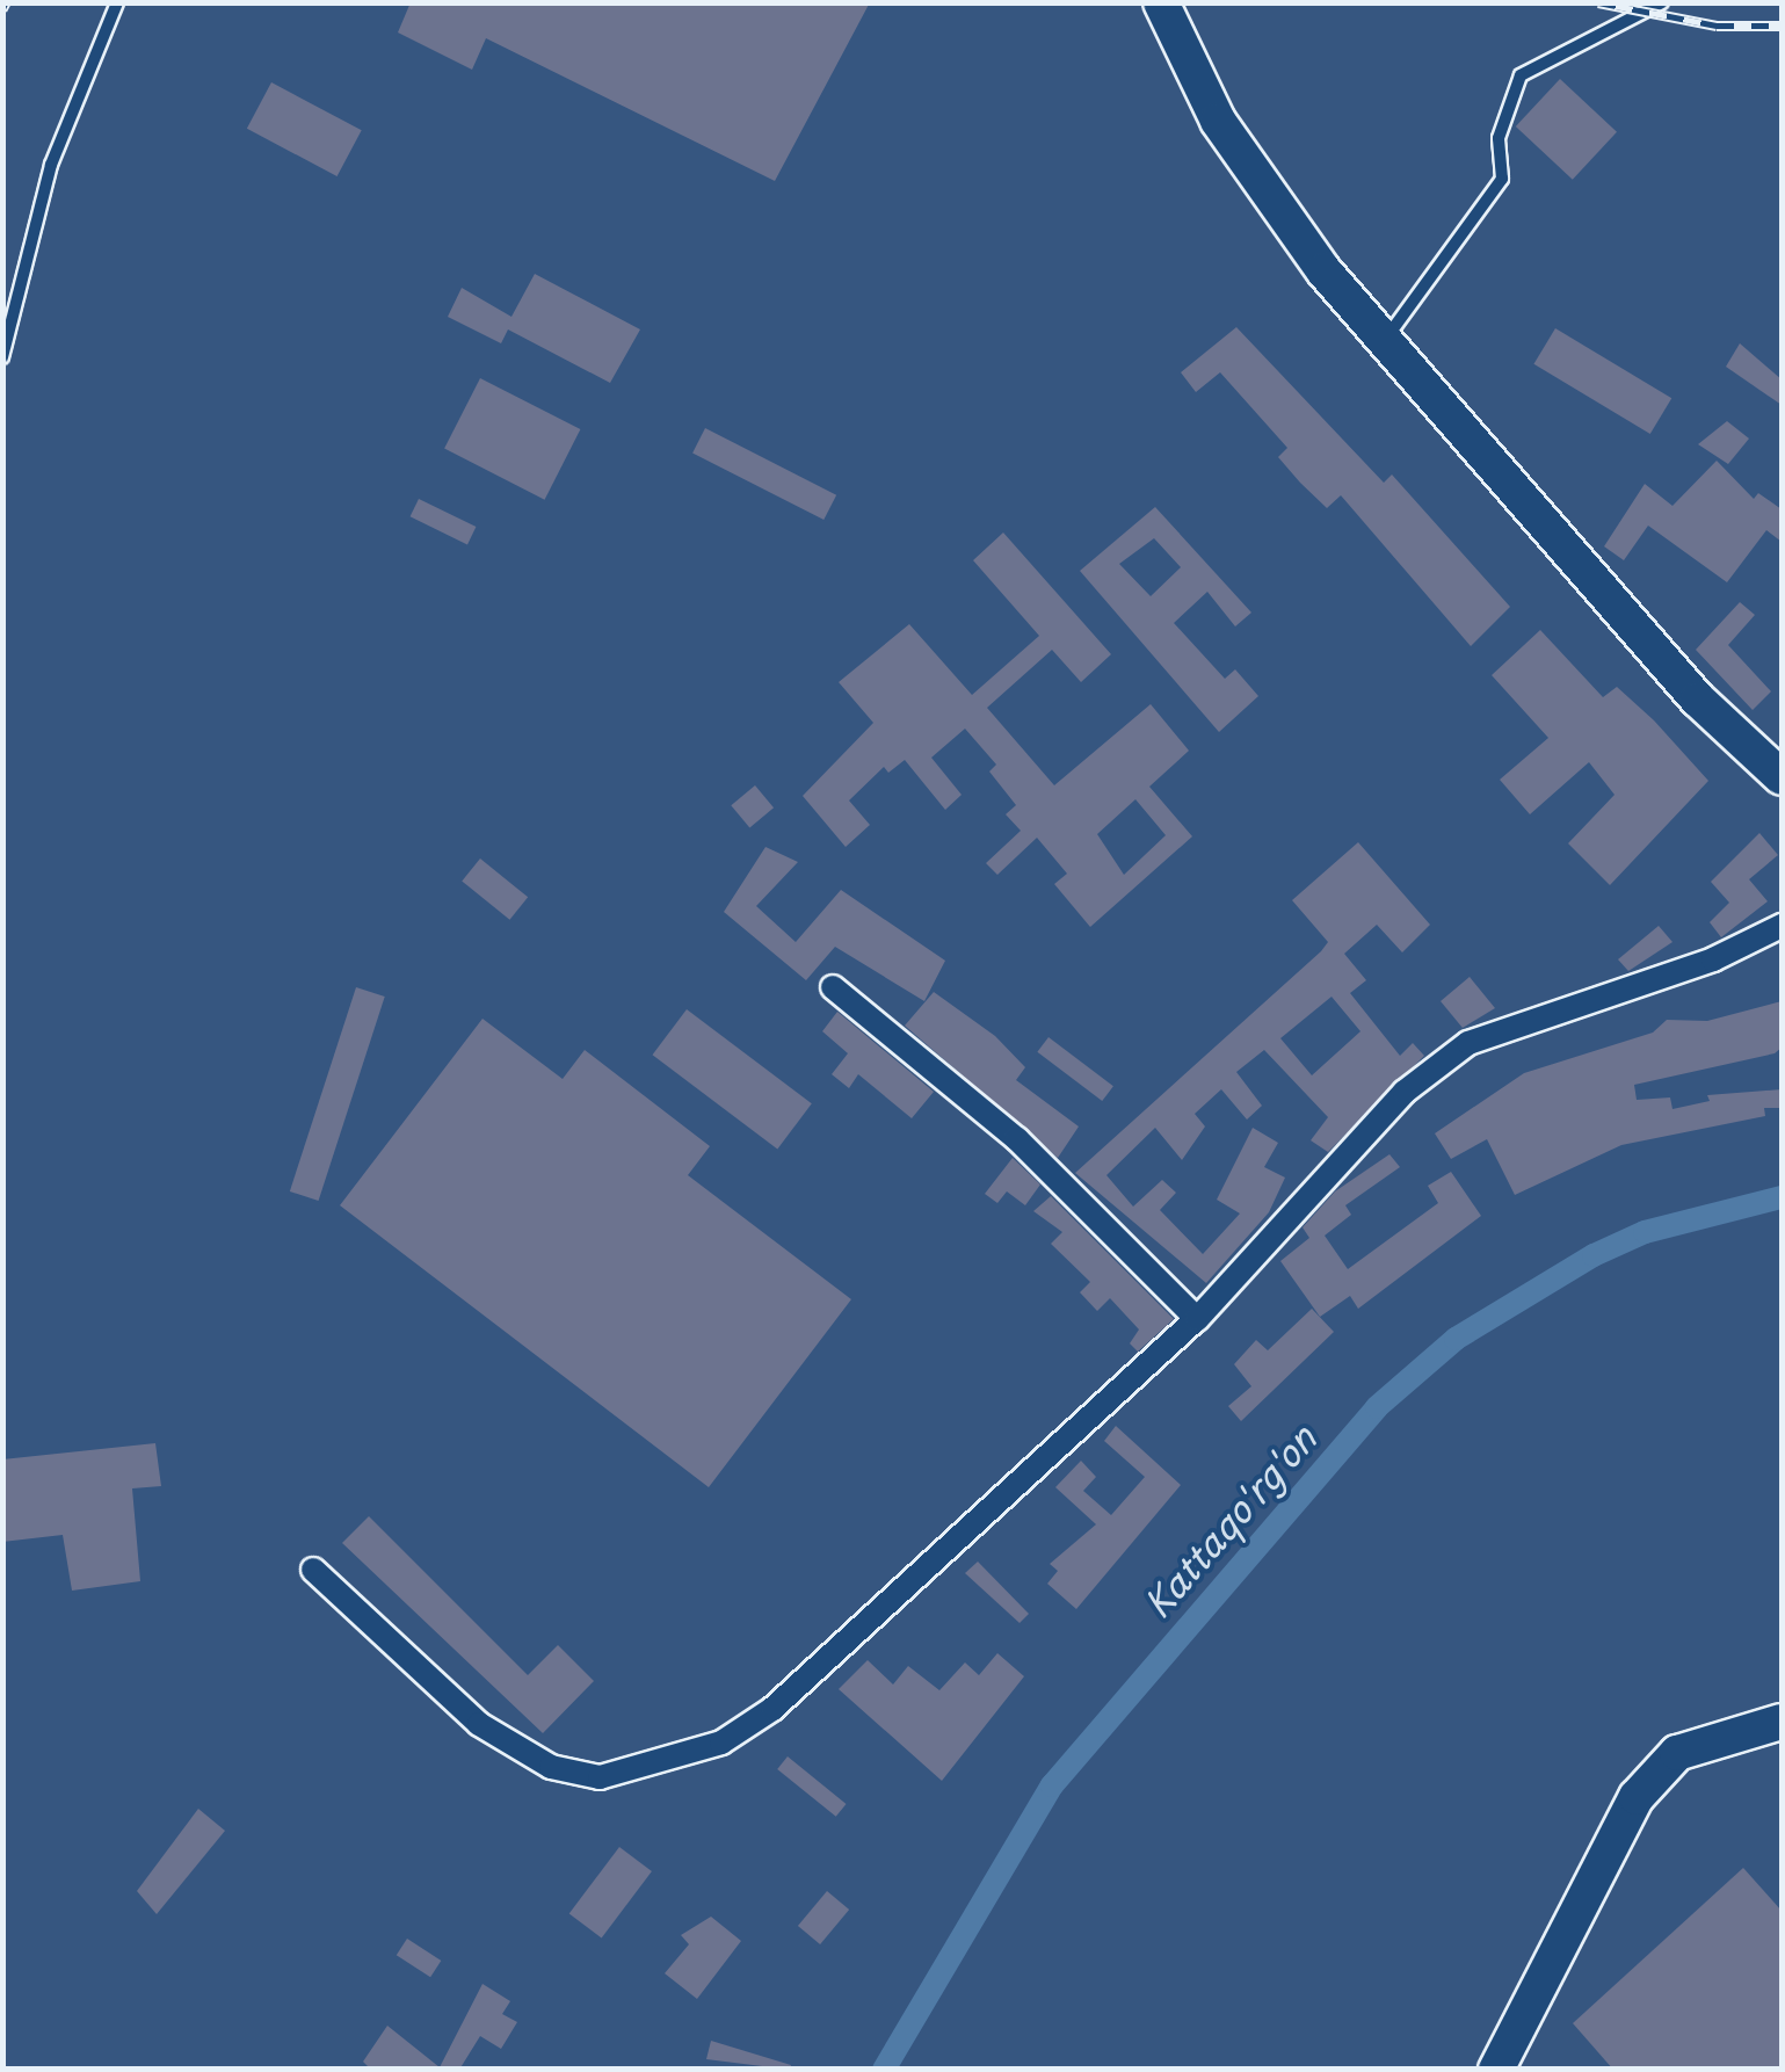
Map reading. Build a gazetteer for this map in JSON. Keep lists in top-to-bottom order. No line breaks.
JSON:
{"water":["Kattaqo'rg'on"]}
